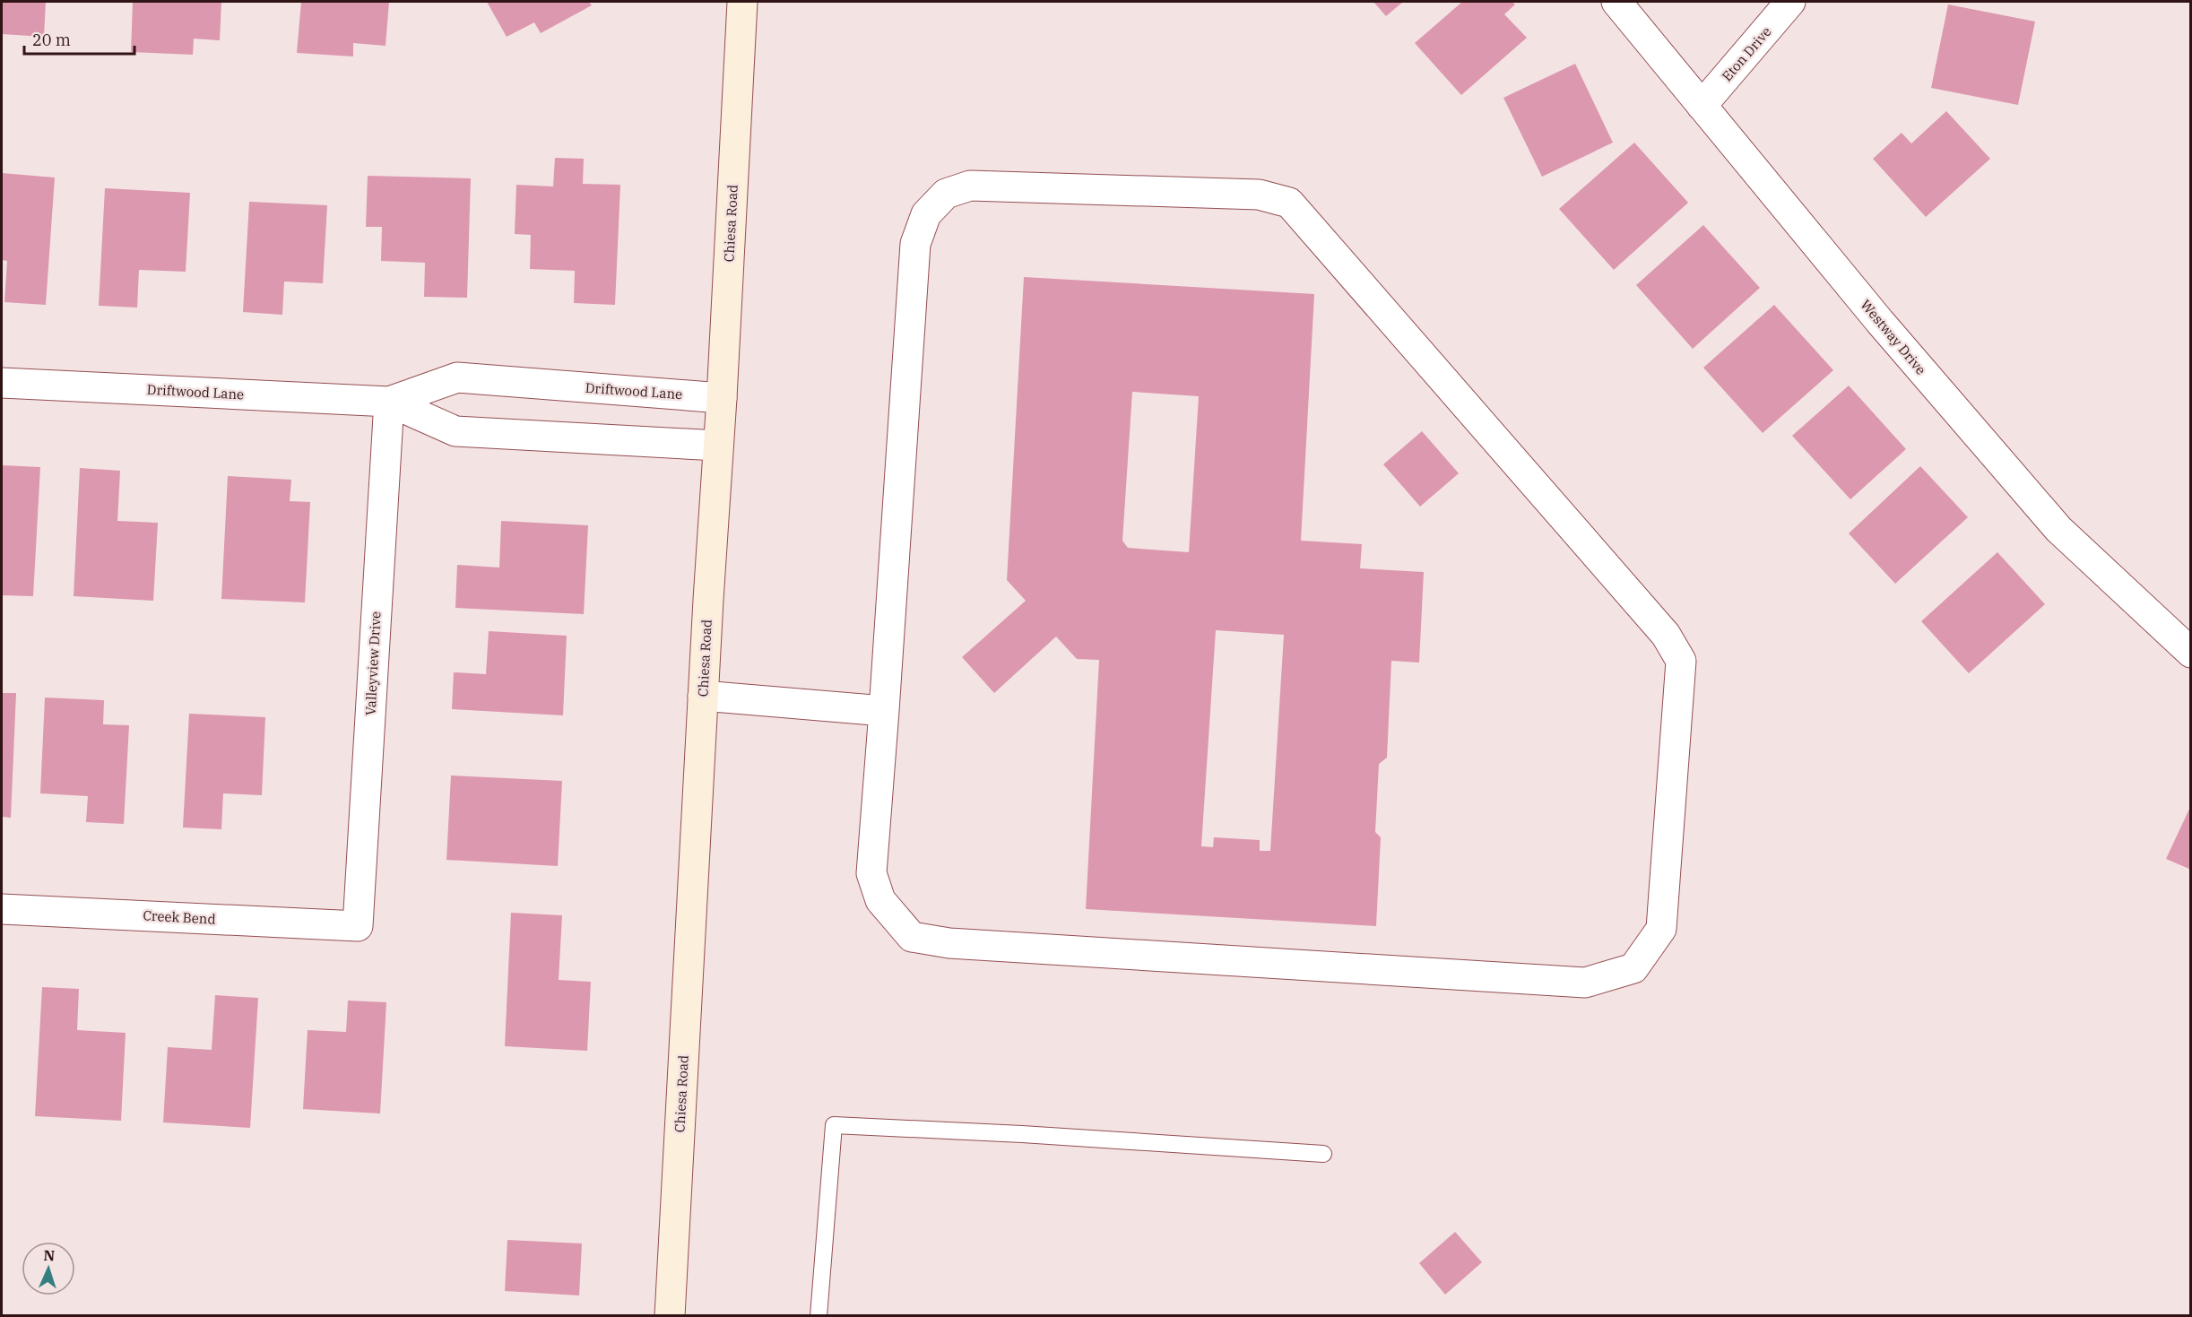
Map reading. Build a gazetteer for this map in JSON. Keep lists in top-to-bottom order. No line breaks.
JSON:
{"streets":{"main road":["Chiesa Road"],"street":["Eton Drive","Westway Drive","Driftwood Lane","Valleyview Drive","Creek Bend"]},"crossings":[["Eton Drive","Westway Drive"],["Chiesa Road","Driftwood Lane"],["Driftwood Lane","Valleyview Drive"],["Valleyview Drive","Creek Bend"]],"scale_bar":"20 m","north":"top"}
